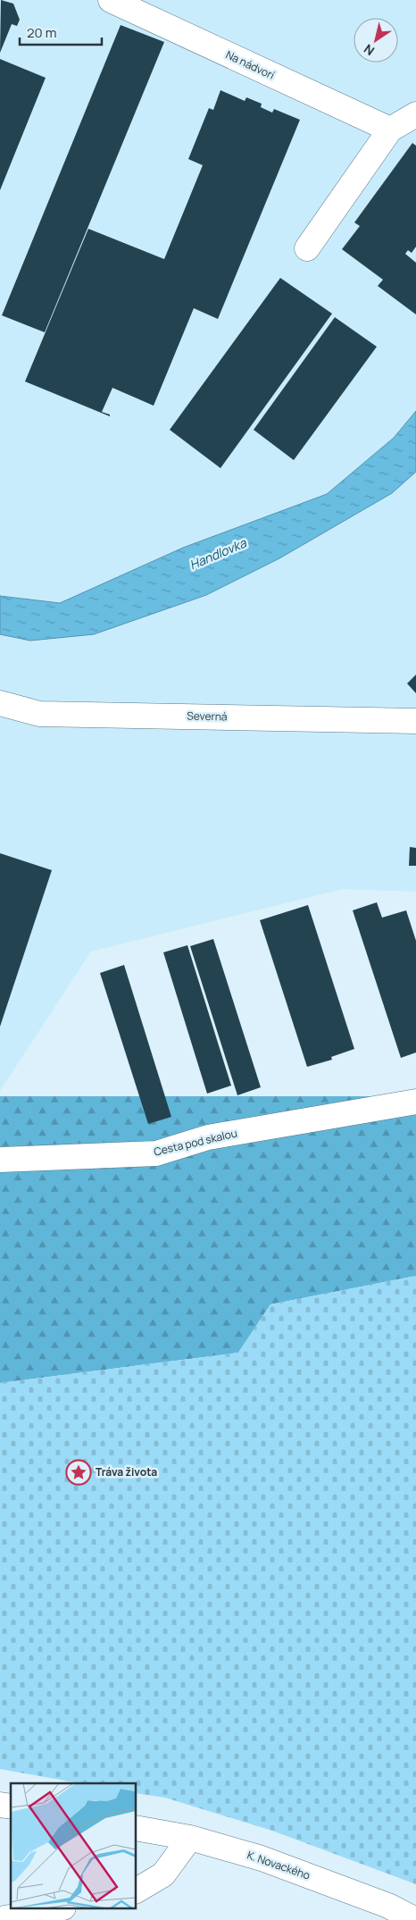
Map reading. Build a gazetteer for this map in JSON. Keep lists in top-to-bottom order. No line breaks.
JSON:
{"streets":{"street":["Na nádvorí","Severná","Cesta pod skalou","K. Novackého"]},"water":["Handlovka"],"places":{"place":["Tráva života"]},"scale_bar":"20 m","north":"bottom left"}
